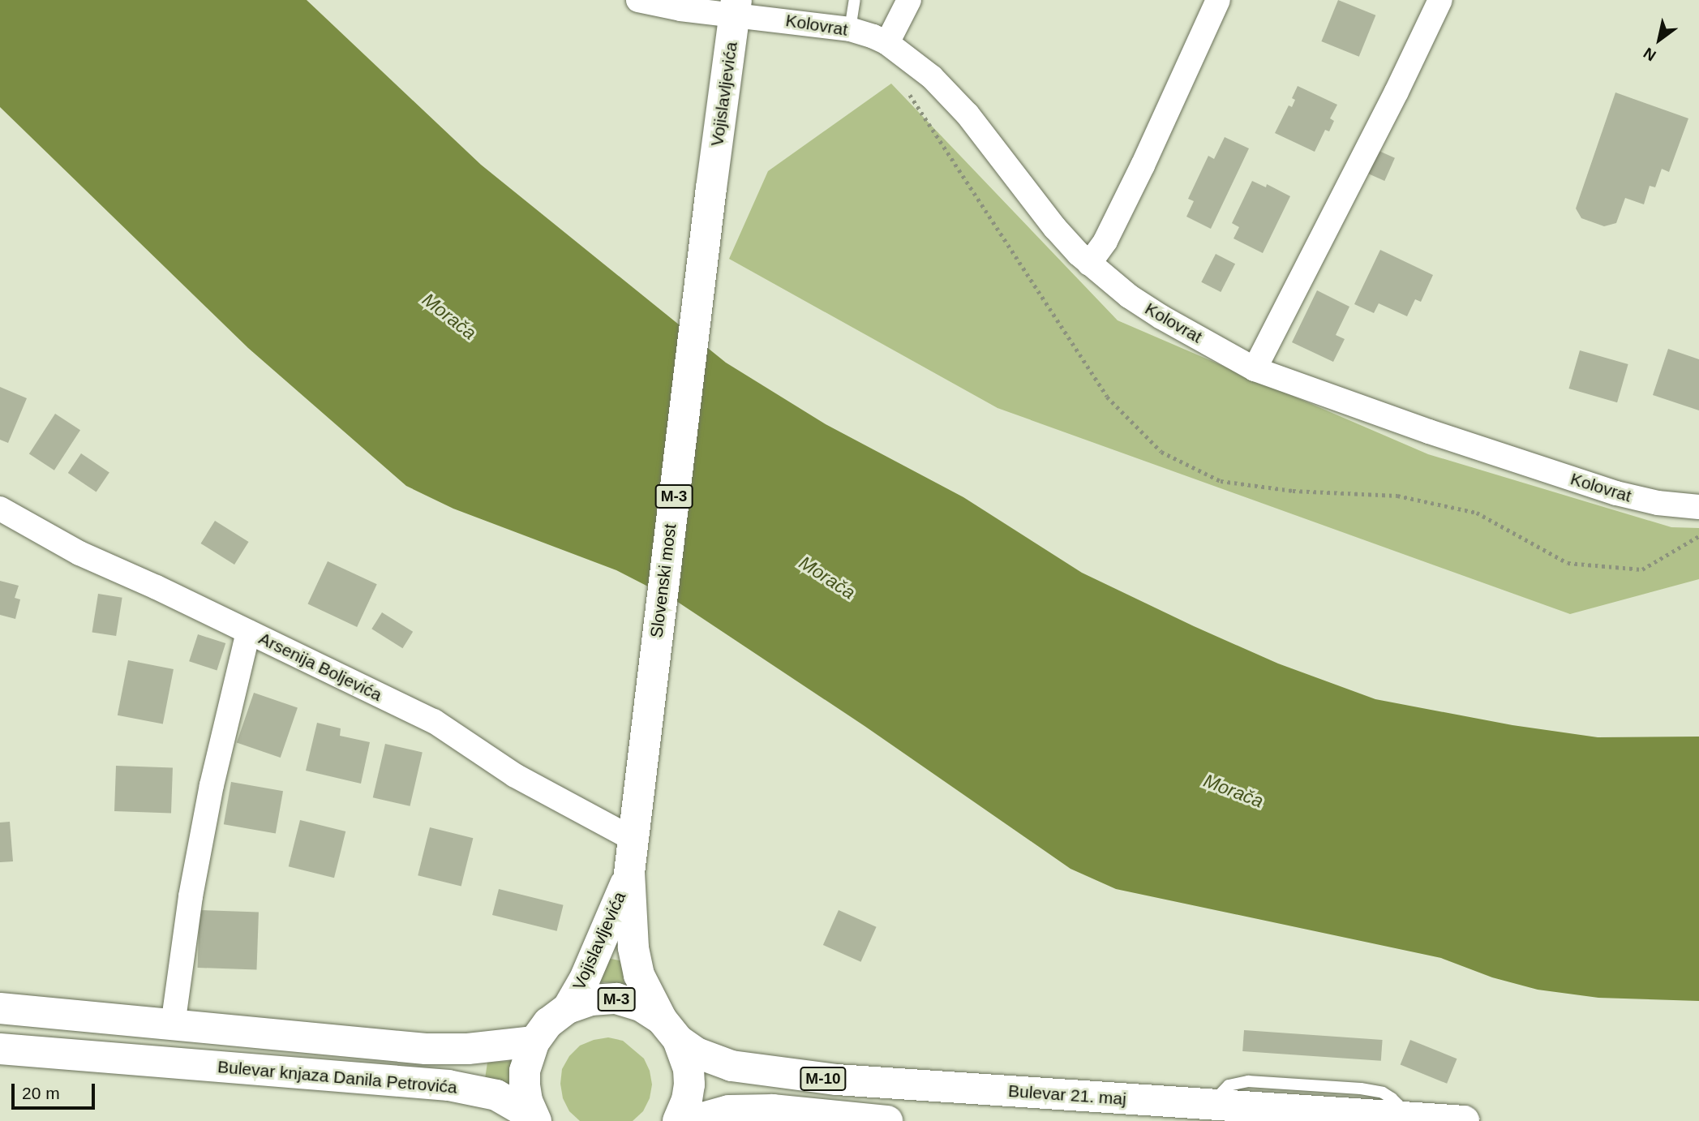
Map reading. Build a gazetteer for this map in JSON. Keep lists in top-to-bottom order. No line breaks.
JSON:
{"streets":{"main road":["Vojislavljevića","M-3","Slovenski most","Bulevar knjaza Danila Petrovića","M-10","Bulevar 21. maj"],"street":["Kolovrat","Arsenija Boljevića"]},"crossings":[["Kolovrat","Vojislavljevića"],["Vojislavljevića","M-3"],["Vojislavljevića","Slovenski most"],["Vojislavljevića","Arsenija Boljevića"],["Vojislavljevića","Bulevar 21. maj"],["M-3","Bulevar knjaza Danila Petrovića"],["M-3","Bulevar 21. maj"]],"water":["Morača"],"scale_bar":"20 m","north":"bottom left"}
